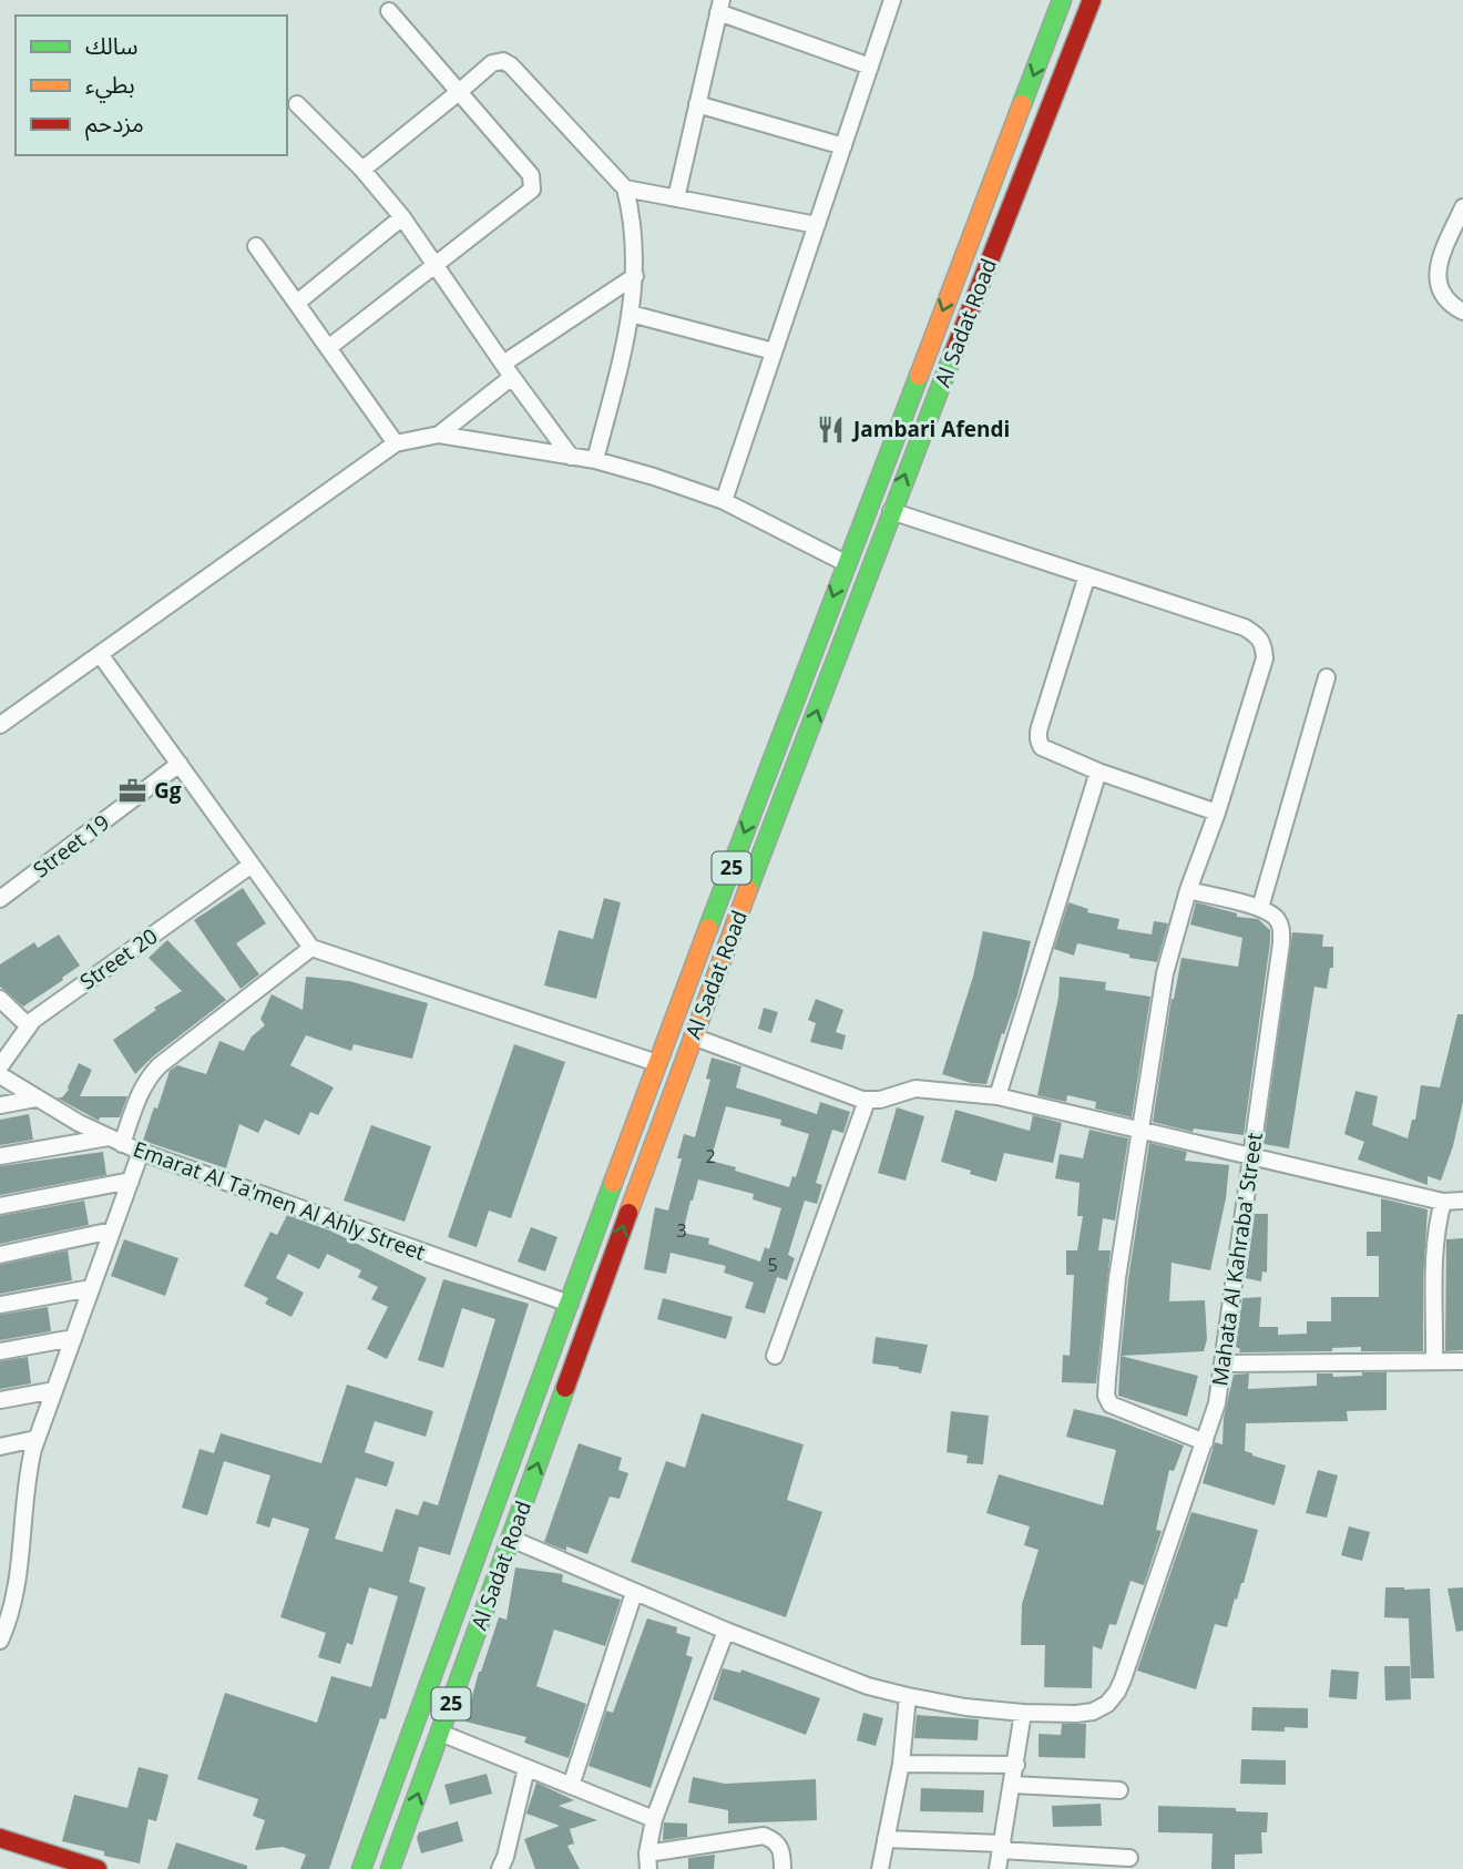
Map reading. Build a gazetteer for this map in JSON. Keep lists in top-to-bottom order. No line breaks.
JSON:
{"streets":{"main road":["Al Sadat Road","25"],"street":["Street 19","Street 20","Emarat Al Ta'men Al Ahly Street","Mahata Al Kahraba' Street"]},"crossings":[["Al Sadat Road","Emarat Al Ta'men Al Ahly Street"]],"places":{"restaurant":["Jambari Afendi"],"office":["Gg"]},"house_numbers":["2","3","5"],"legend":["سالك","بطيء","مزدحم"]}
